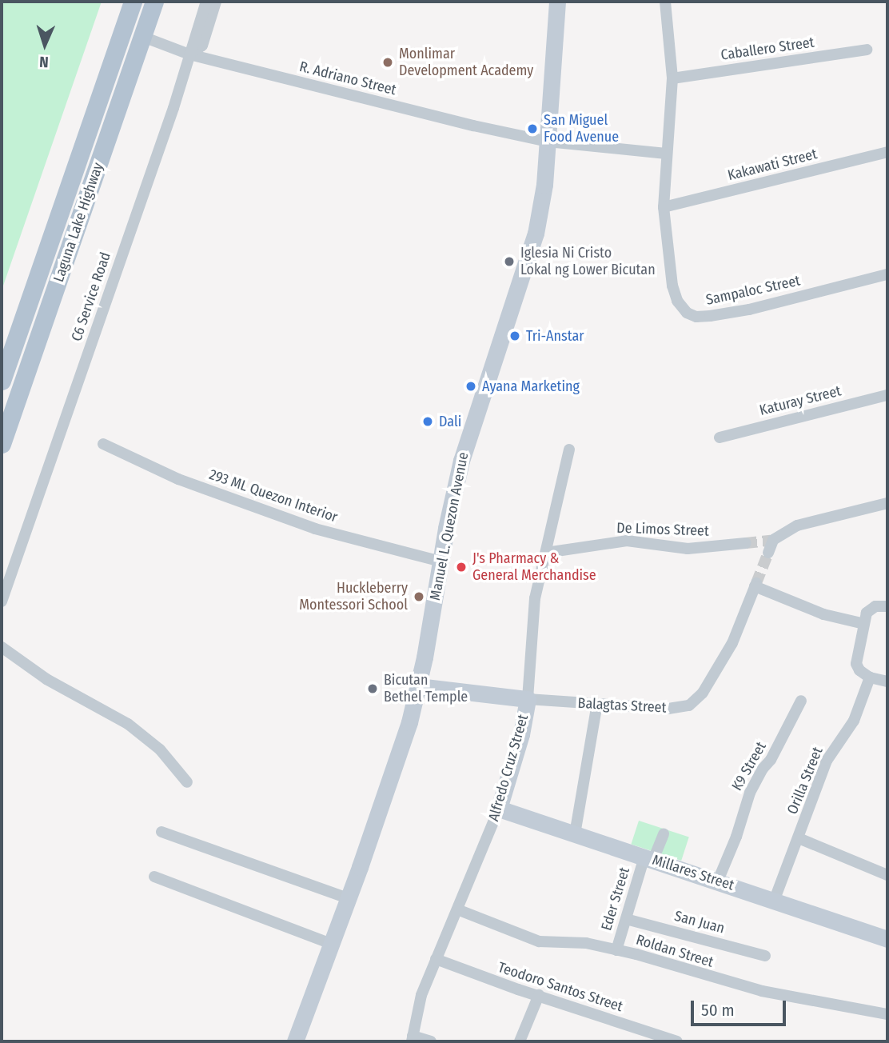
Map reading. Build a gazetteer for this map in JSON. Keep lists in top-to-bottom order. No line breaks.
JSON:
{"streets":{"main road":["Laguna Lake Highway","Manuel L. Quezon Avenue","Balagtas Street","Alfredo Cruz Street","Millares Street"],"street":["Caballero Street","R. Adriano Street","Kakawati Street","Sampaloc Street","C6 Service Road","Katuray Street","293 ML Quezon Interior","De Limos Street","K9 Street","Orilla Street","Eder Street","San Juan","Roldan Street","Teodoro Santos Street"]},"crossings":[["Caballero Street","Sampaloc Street"],["R. Adriano Street","Laguna Lake Highway"],["R. Adriano Street","Sampaloc Street"],["R. Adriano Street","C6 Service Road"],["R. Adriano Street","Manuel L. Quezon Avenue"],["Kakawati Street","Sampaloc Street"],["293 ML Quezon Interior","Manuel L. Quezon Avenue"],["Manuel L. Quezon Avenue","Balagtas Street"],["De Limos Street","Alfredo Cruz Street"],["Balagtas Street","Alfredo Cruz Street"],["K9 Street","Millares Street"],["Alfredo Cruz Street","Millares Street"],["Alfredo Cruz Street","Roldan Street"],["Alfredo Cruz Street","Teodoro Santos Street"],["Orilla Street","Millares Street"],["Millares Street","Eder Street"],["Eder Street","San Juan"],["Eder Street","Roldan Street"]],"places":["Monlimar Development Academy","San Miguel Food Avenue","Iglesia Ni Cristo Lokal ng Lower Bicutan","Tri-Anstar","Ayana Marketing","Dali","J's Pharmacy & General Merchandise","Huckleberry Montessori School","Bicutan Bethel Temple"],"scale_bar":"50 m","north":"bottom"}
